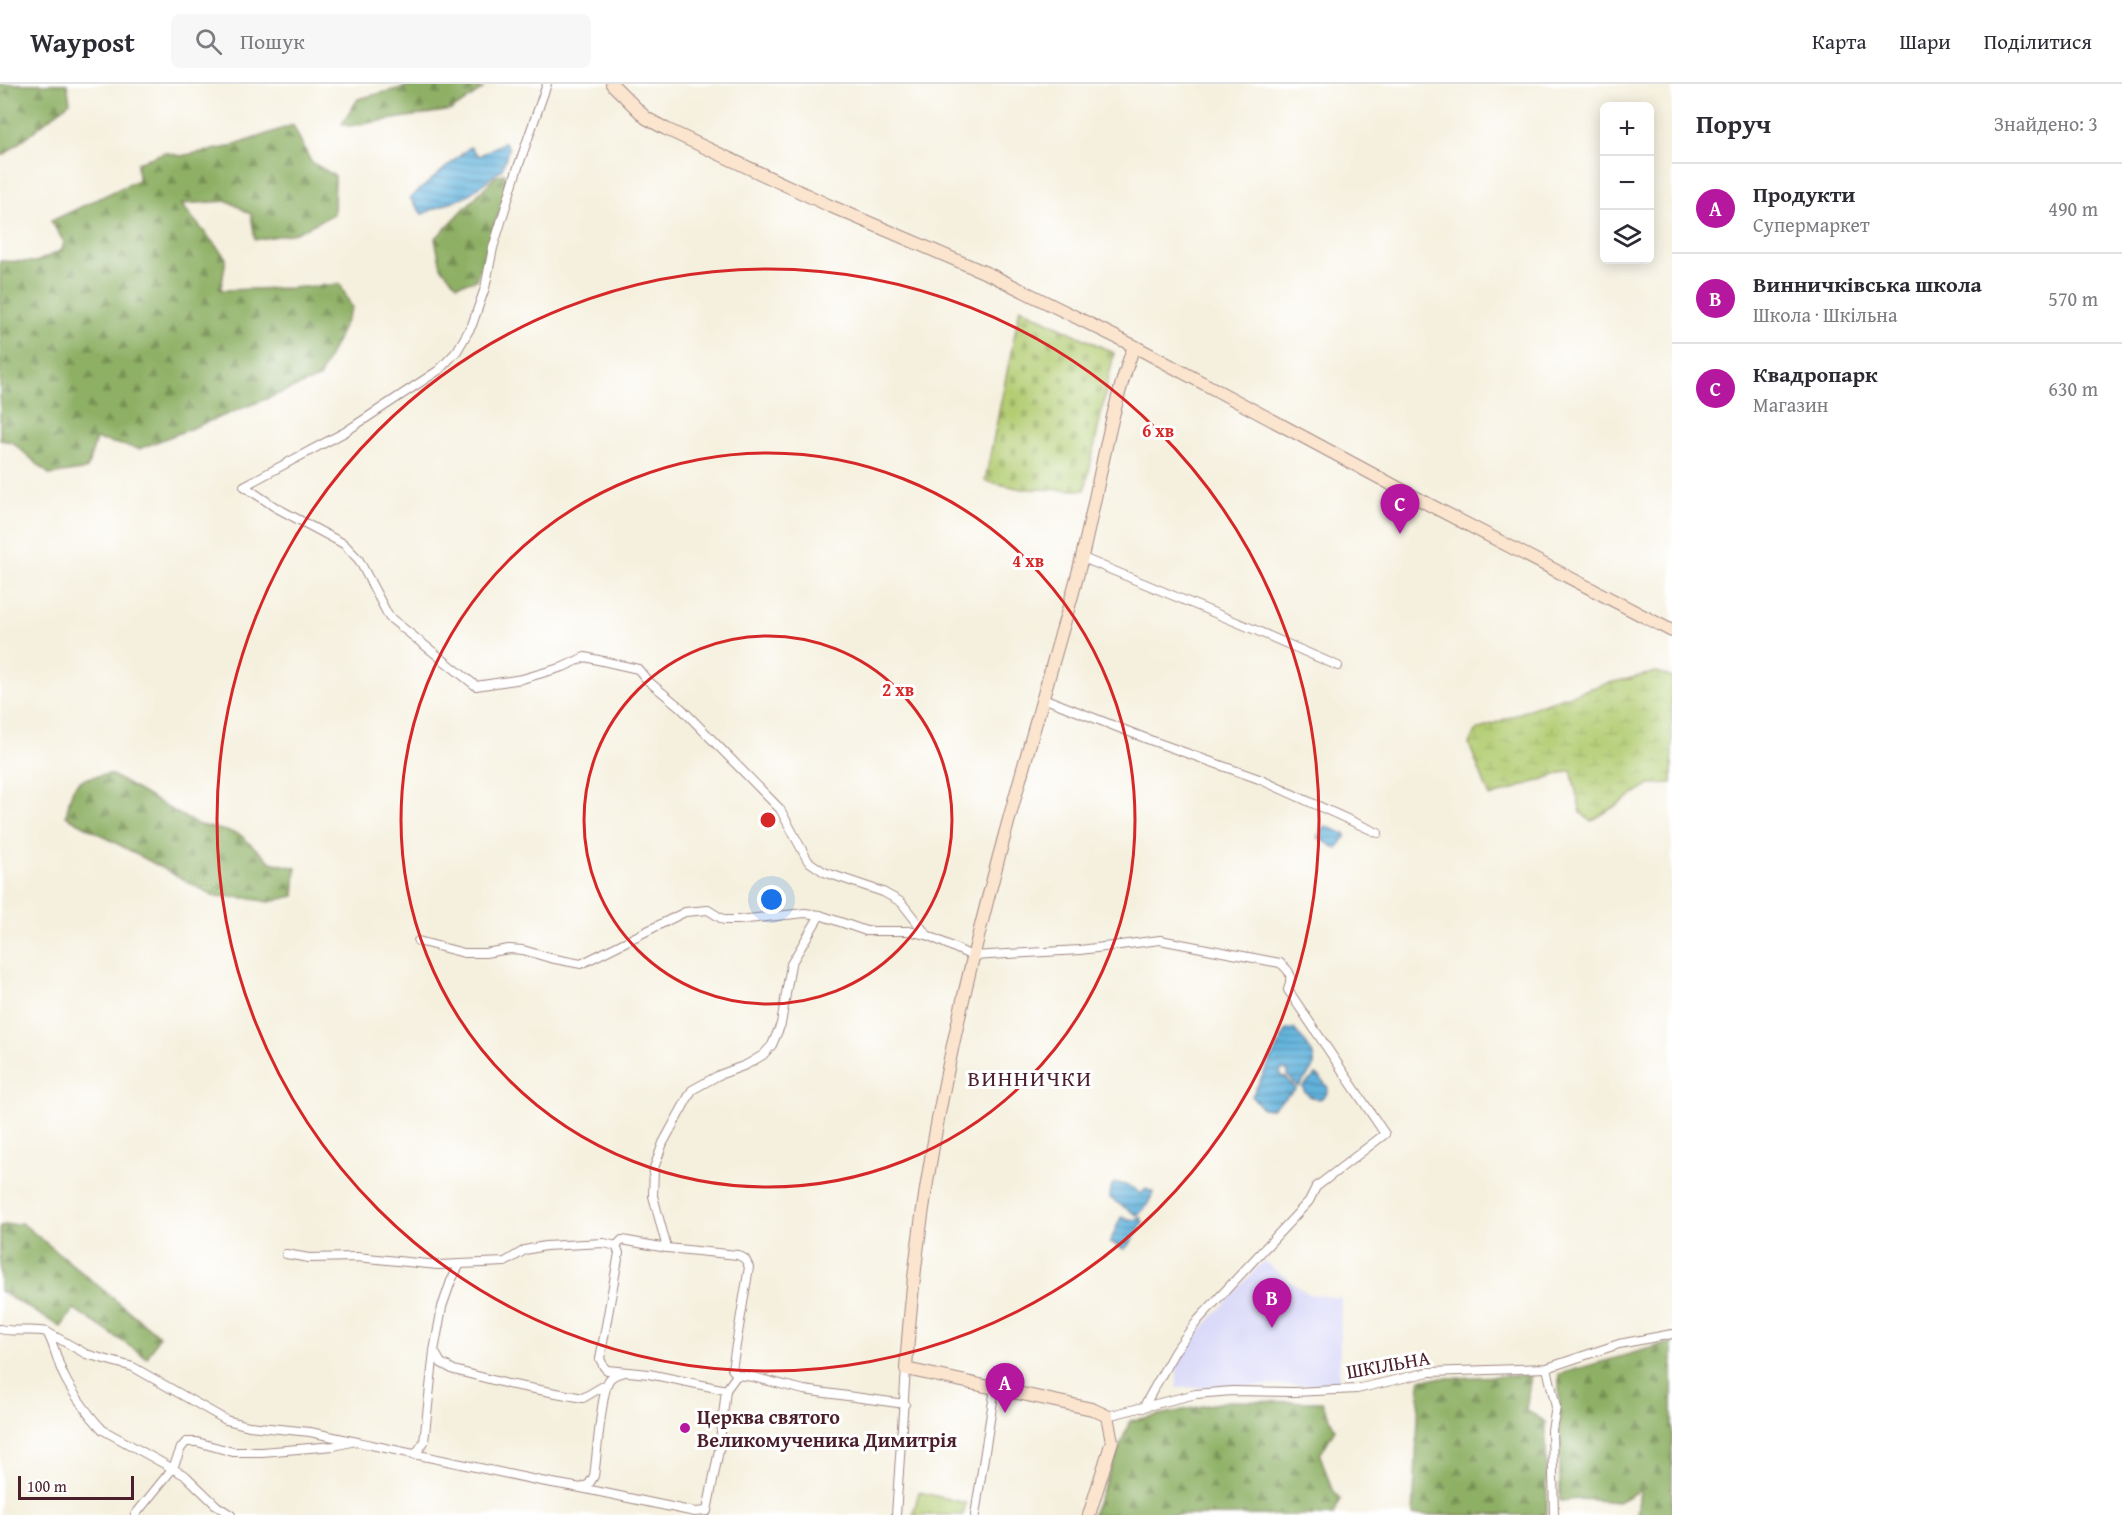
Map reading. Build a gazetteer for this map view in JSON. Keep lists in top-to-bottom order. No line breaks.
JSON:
{"streets":{"street":["ШКІЛЬНА"]},"districts":["ВИННИЧКИ"],"places":["Церква святого Великомученика Димитрія"],"scale_bar":"100 m","page":{"header":"Waypost","search":"Пошук","nav":["Карта","Шари","Поділитися"],"heading":["Поруч","Знайдено: 3"],"map_buttons":["+","−"],"list":[{"mark":"A","name":"Продукти","note":"Супермаркет","value":"490 m"},{"mark":"B","name":"Винничківська школа","note":"Школа · Шкільна","value":"570 m"},{"mark":"C","name":"Квадропарк","note":"Магазин","value":"630 m"}],"pins":["C","B","A"],"scale":"100 m"},"rings":["6 хв","4 хв","2 хв"]}
